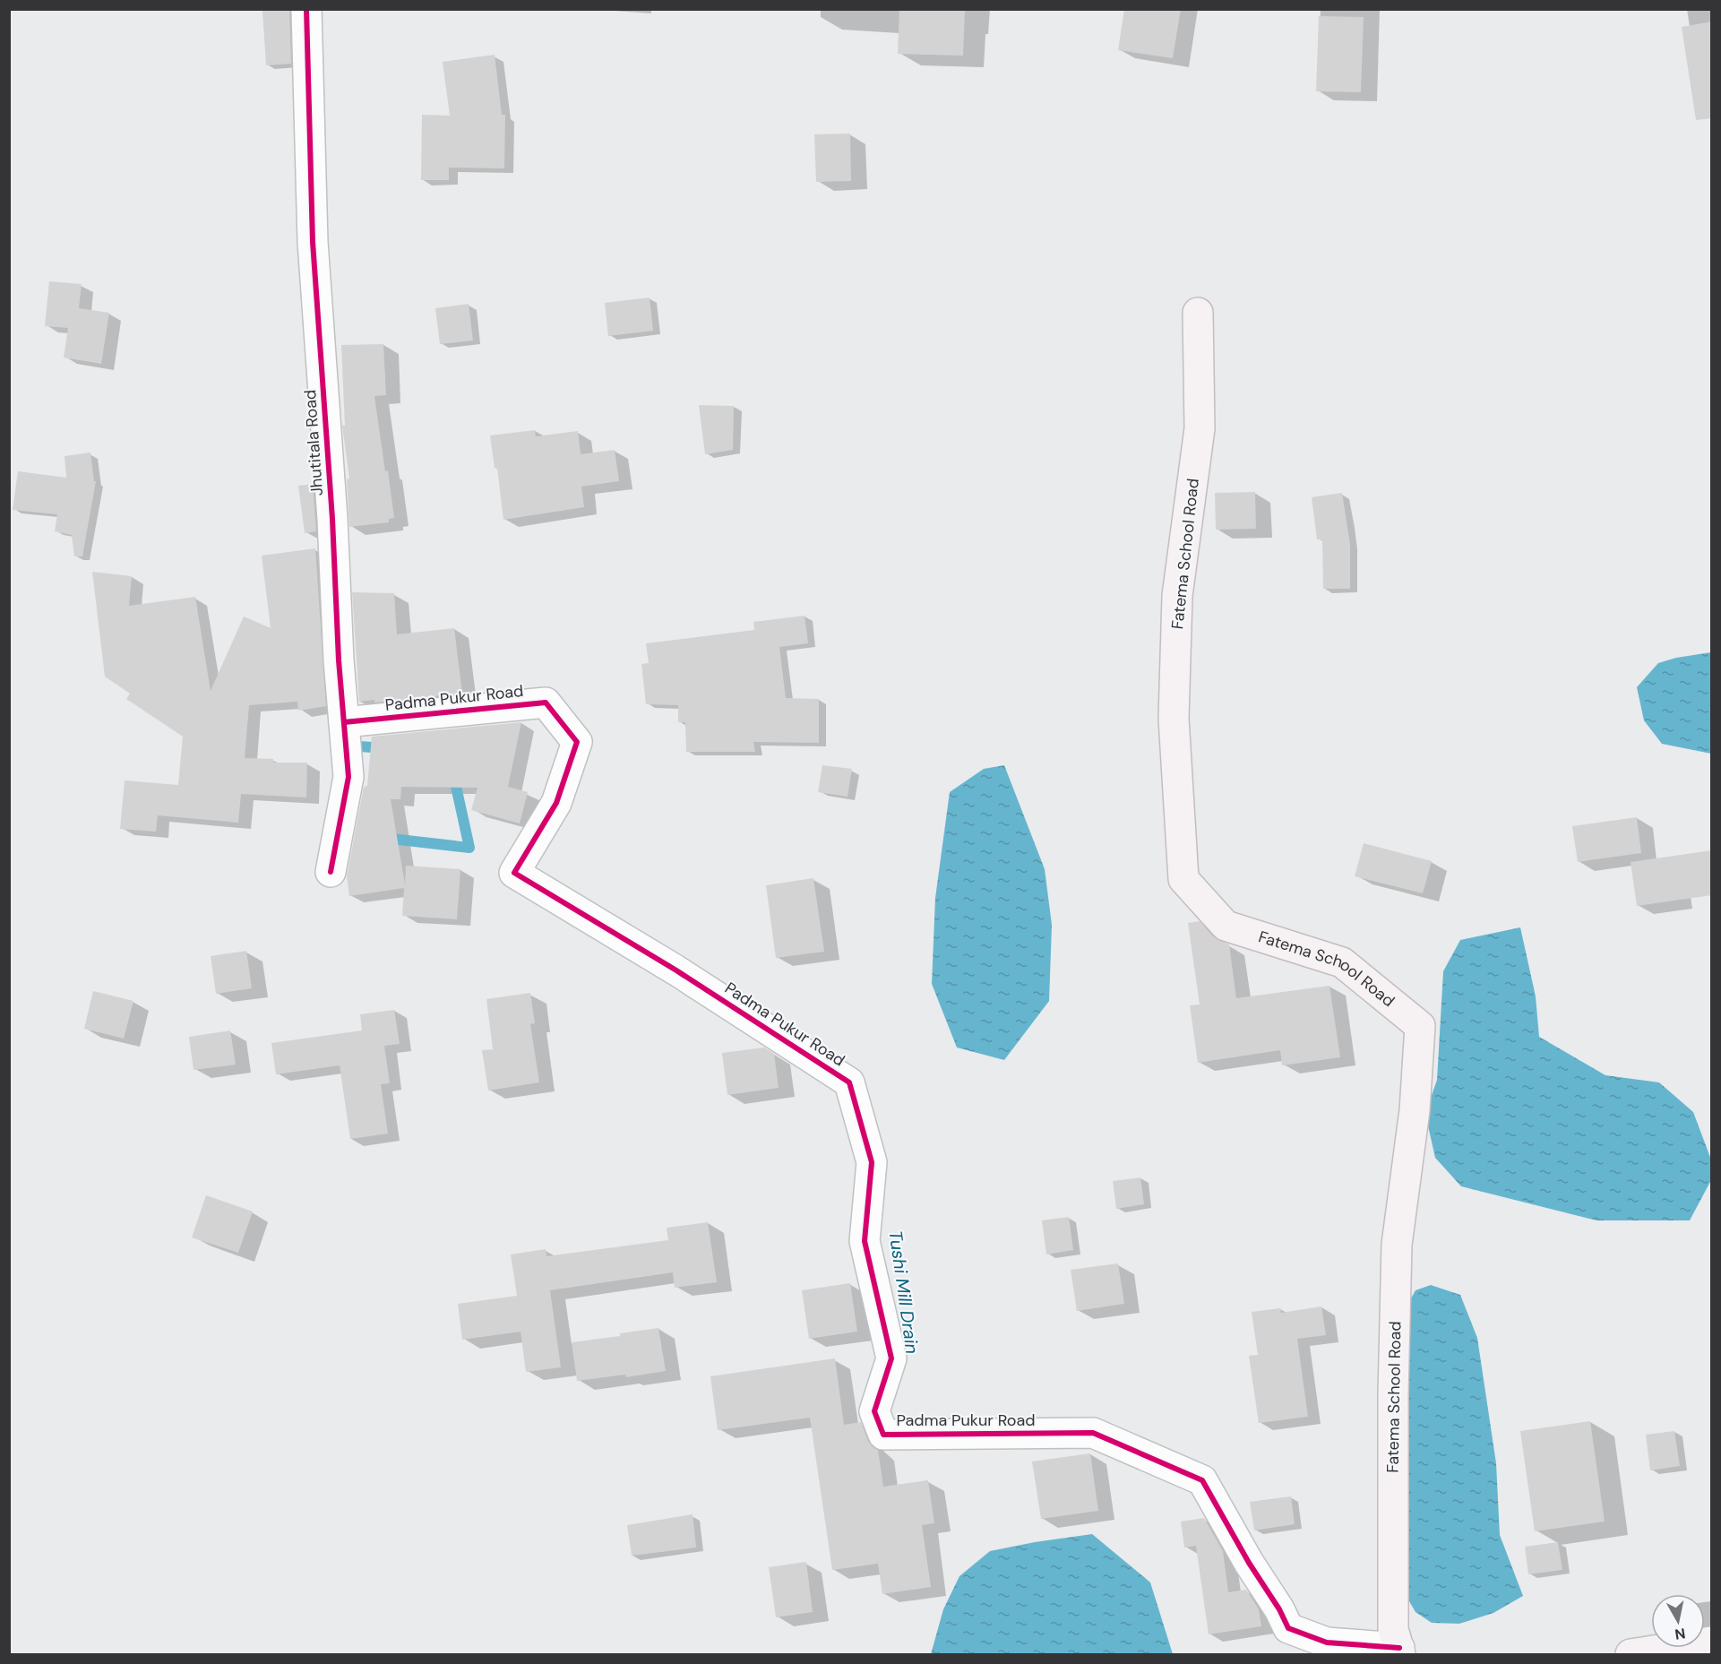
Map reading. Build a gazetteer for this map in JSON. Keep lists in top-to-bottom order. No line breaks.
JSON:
{"streets":{"main road":["Fatema School Road"],"street":["Jhutitala Road","Padma Pukur Road"]},"crossings":[["Jhutitala Road","Padma Pukur Road"],["Fatema School Road","Padma Pukur Road"]],"water":["Tushi Mill Drain"],"north":"bottom"}
